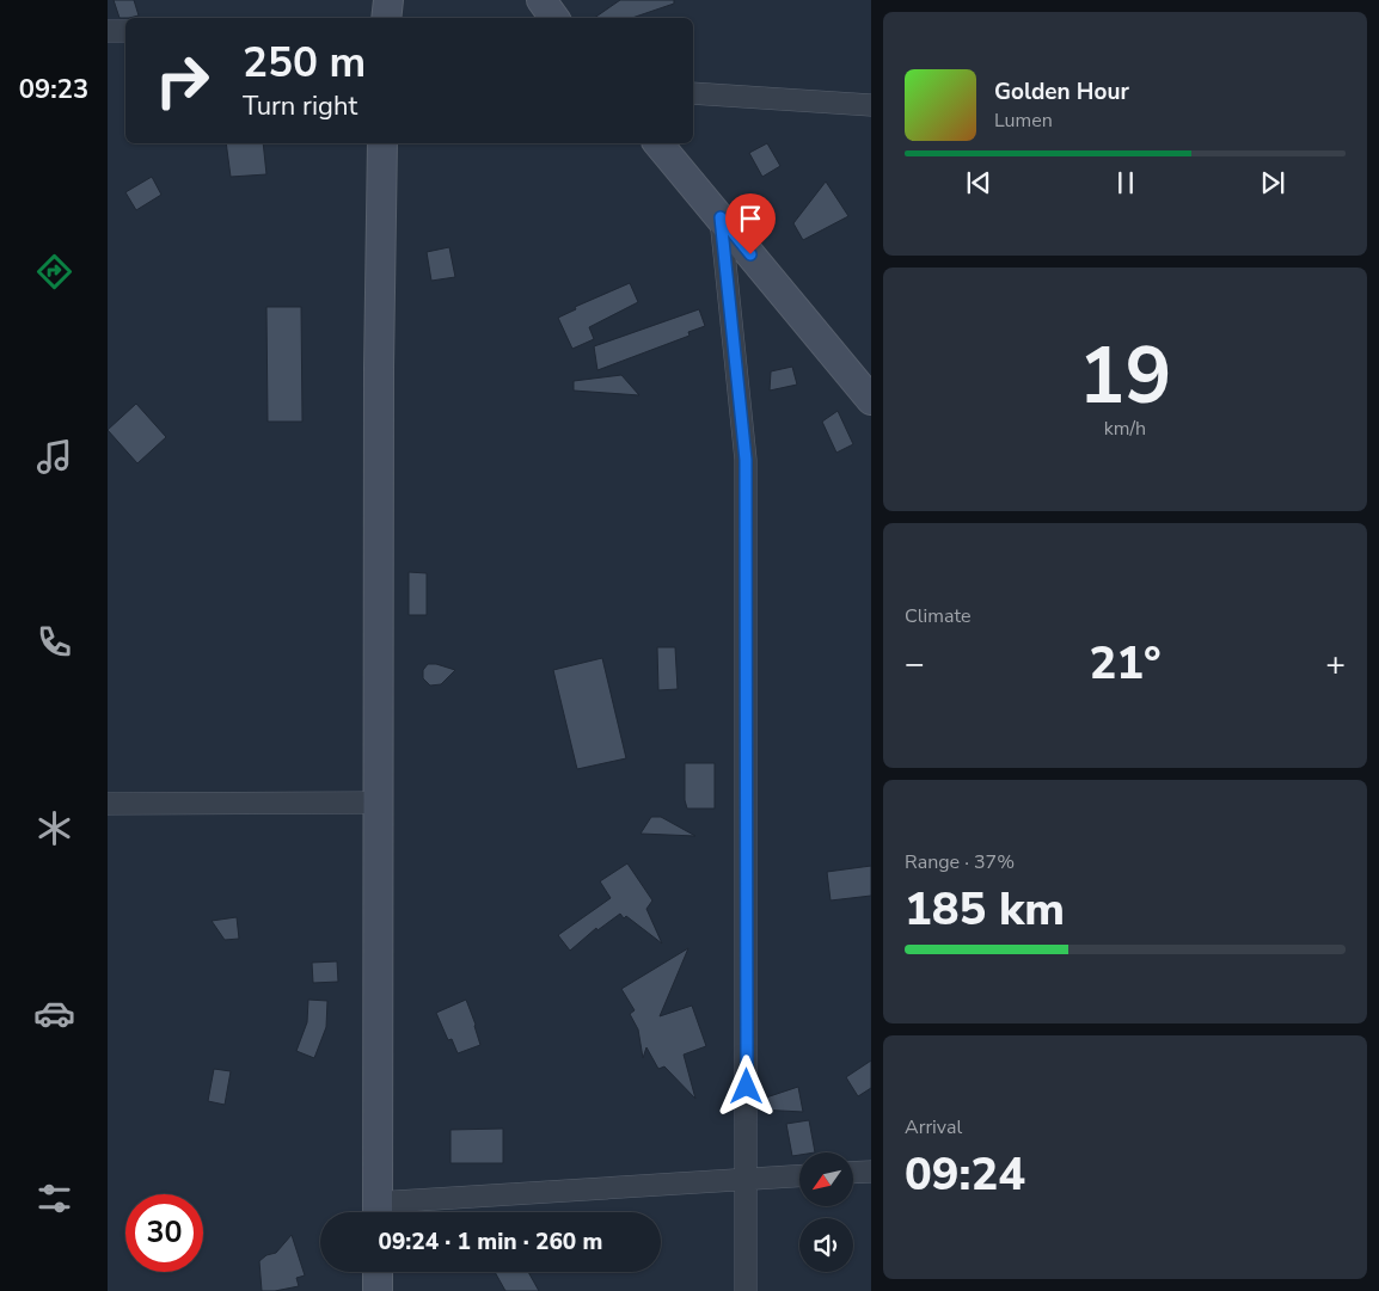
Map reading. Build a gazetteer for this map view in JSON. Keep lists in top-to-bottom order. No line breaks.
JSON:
{"north":"bottom left","page":{"tabs":"09:23","turn":["250 m","Turn right"],"song":["Golden Hour","Lumen"],"tile":[["19","km/h"],"Climate",["Range · 37%","185 km"],["Arrival","09:24"]],"heat":["−","21°","+"],"limit":"30","trip":"09:24 · 1 min · 260 m"}}
